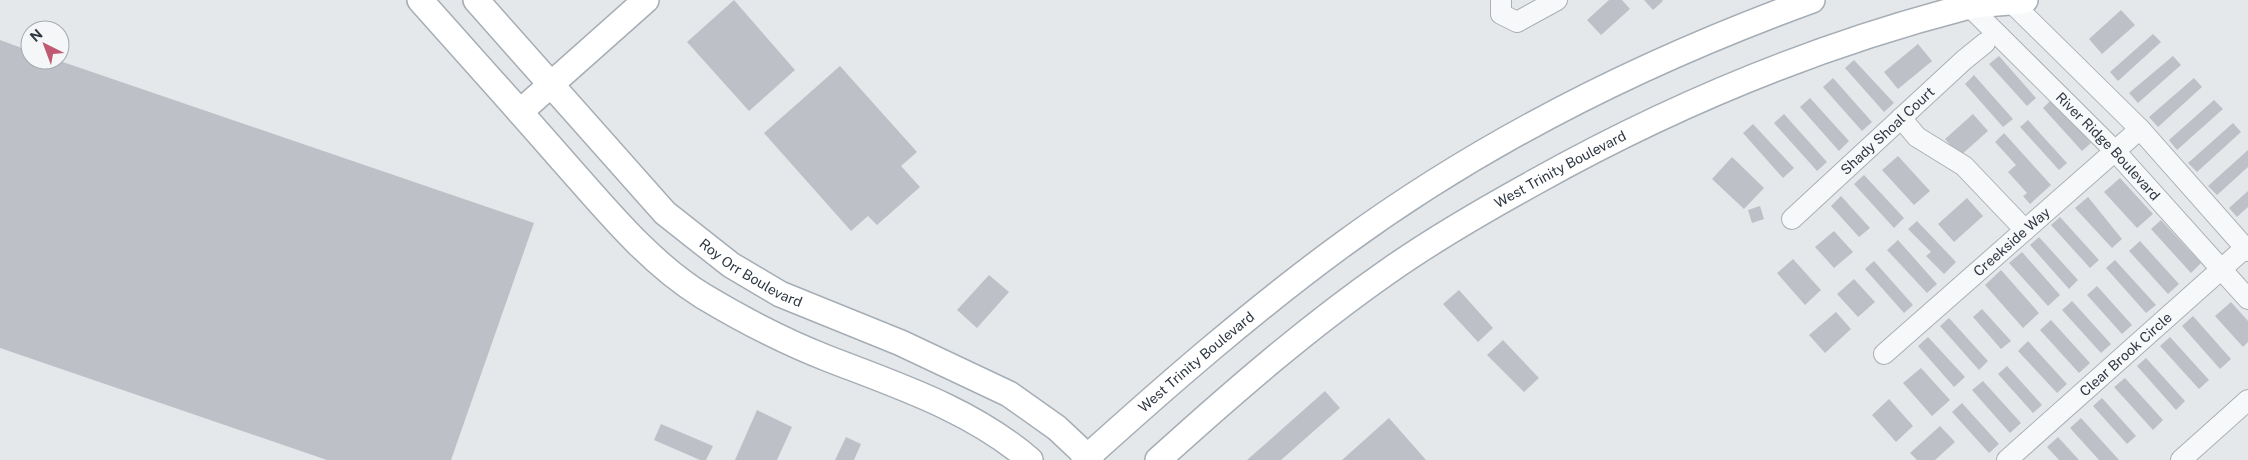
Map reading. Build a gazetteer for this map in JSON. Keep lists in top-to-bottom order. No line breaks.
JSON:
{"streets":{"main road":["West Trinity Boulevard","Roy Orr Boulevard"],"street":["Shady Shoal Court","River Ridge Boulevard","Creekside Way","Clear Brook Circle"]},"crossings":[["River Ridge Boulevard","West Trinity Boulevard"],["River Ridge Boulevard","Creekside Way"],["River Ridge Boulevard","Clear Brook Circle"],["West Trinity Boulevard","Roy Orr Boulevard"]],"north":"top left"}
